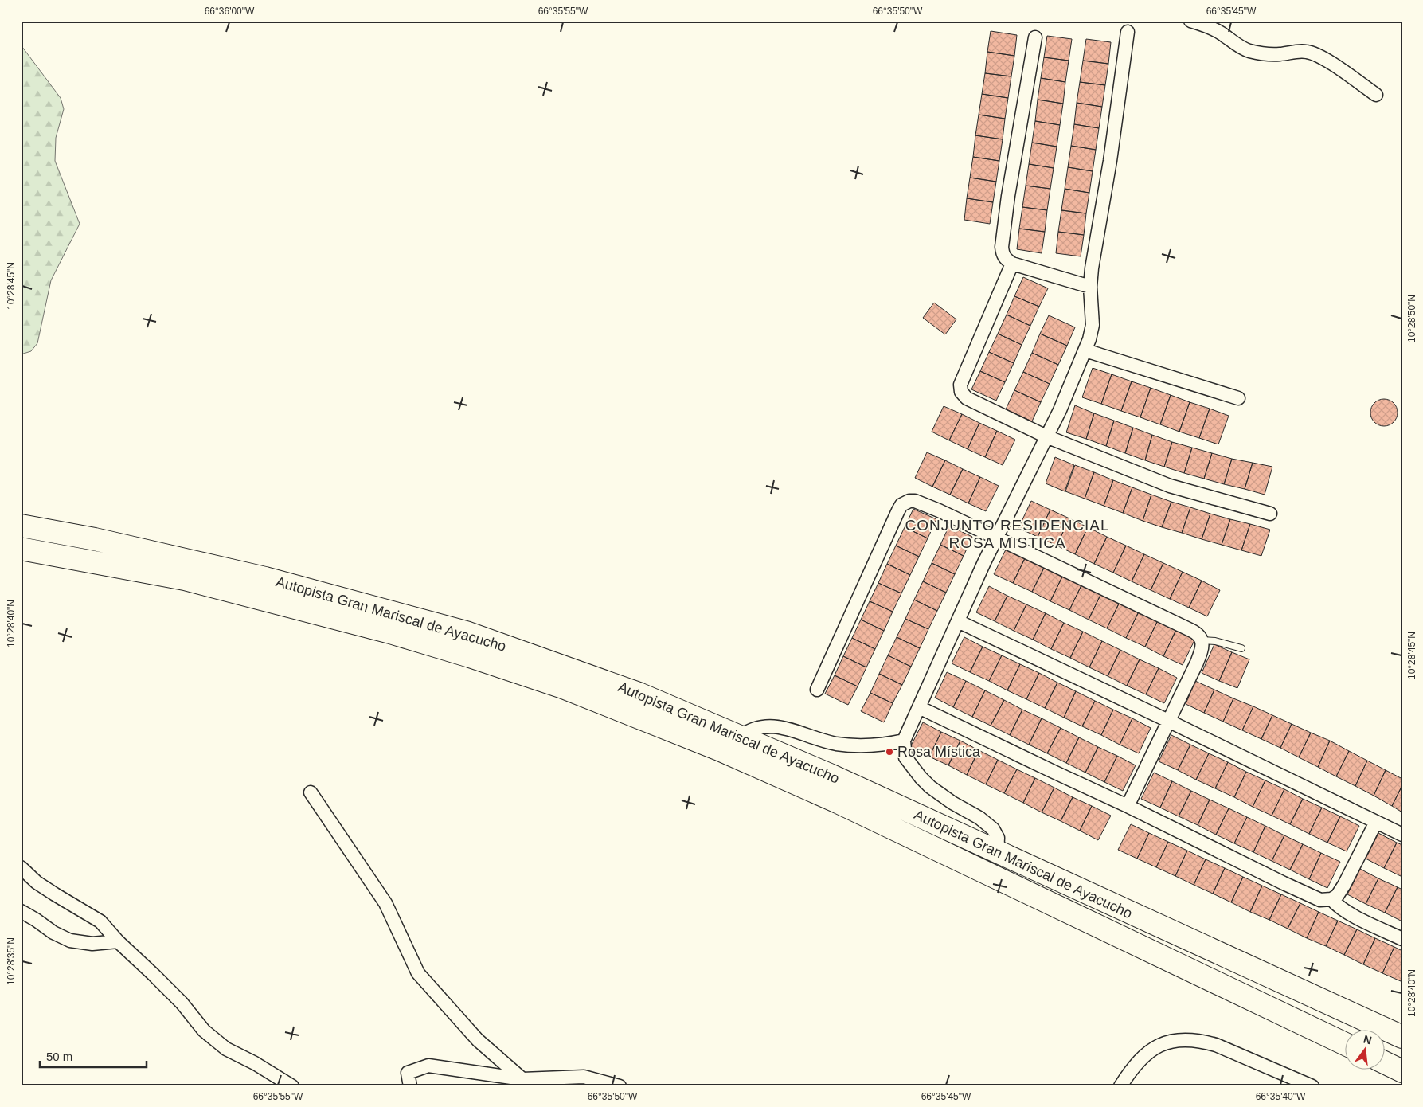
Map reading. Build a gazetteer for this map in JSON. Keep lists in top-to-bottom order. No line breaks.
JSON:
{"streets":{"highway":["Autopista Gran Mariscal de Ayacucho"]},"districts":["CONJUNTO RESIDENCIAL ROSA MISTICA"],"places":["Rosa Mística"],"scale_bar":"50 m","north":"top","coordinates":["66°36'00\"W","66°35'55\"W","66°35'50\"W","66°35'45\"W","10°28'45\"N","10°28'50\"N","10°28'40\"N","10°28'35\"N","66°35'40\"W"]}
